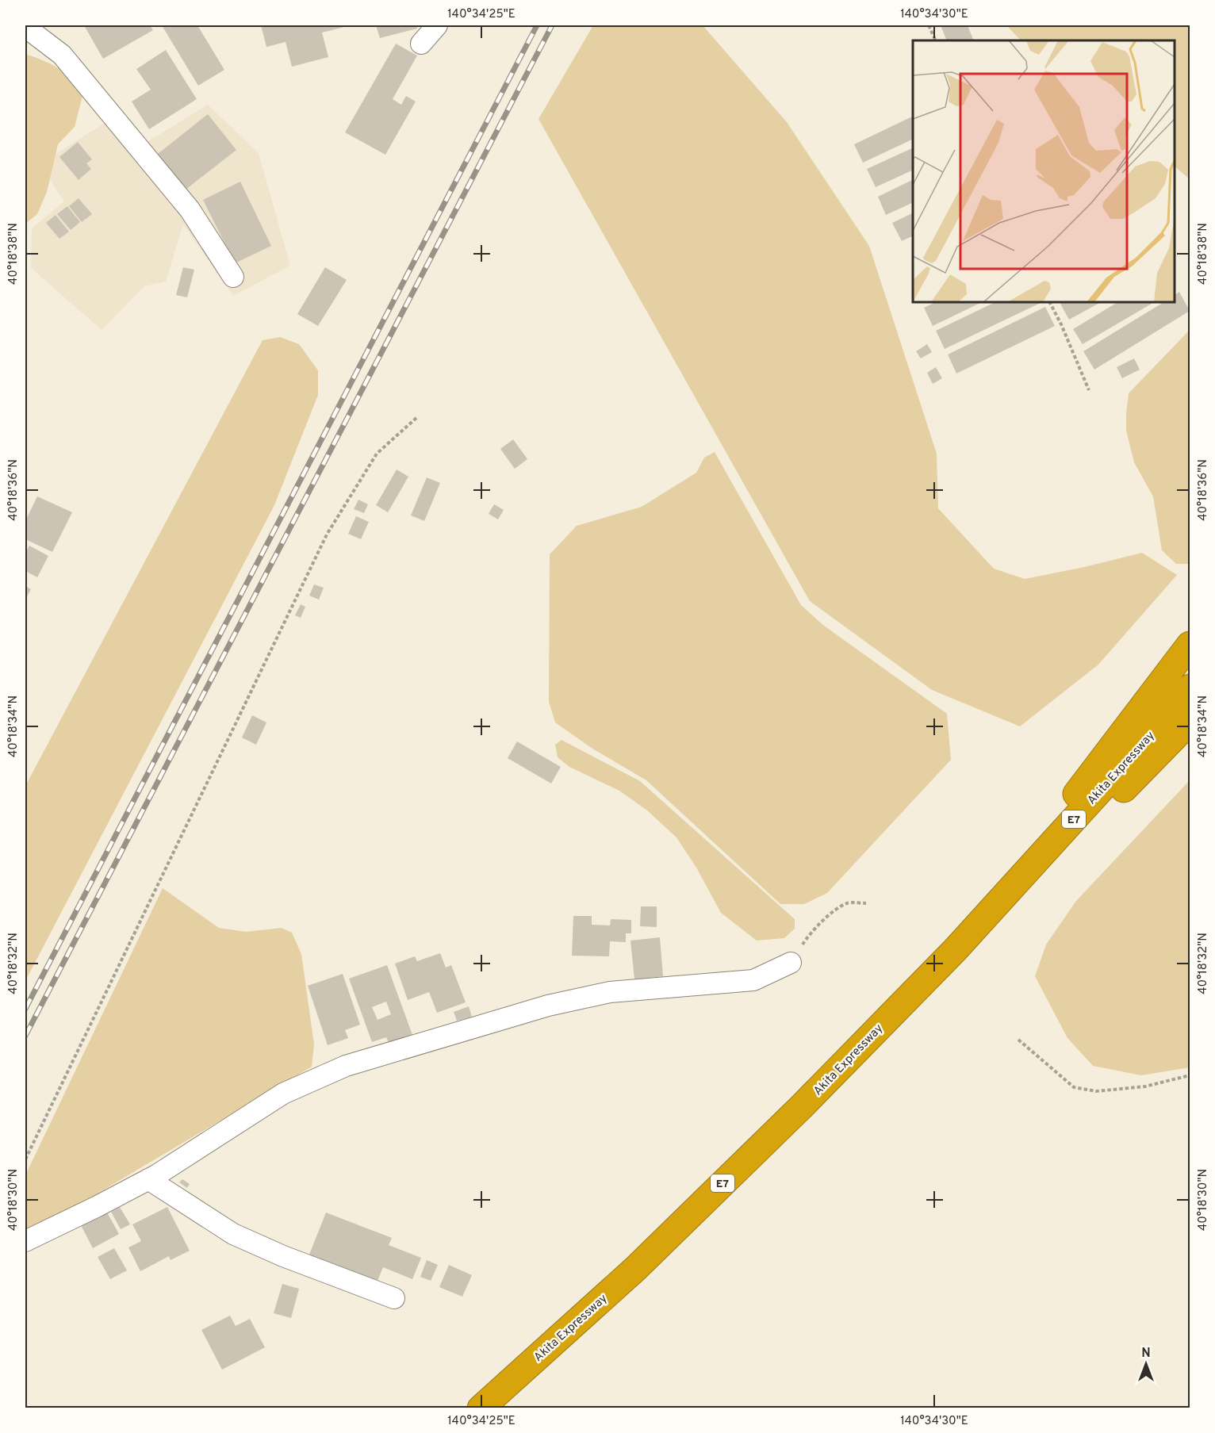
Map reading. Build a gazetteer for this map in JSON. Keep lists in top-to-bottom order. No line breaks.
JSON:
{"streets":{"highway":["Akita Expressway","E7"]},"north":"top","coordinates":["140°34'25\"E","140°34'30\"E","40°18'38\"N","40°18'36\"N","40°18'34\"N","40°18'32\"N","40°18'30\"N"]}
